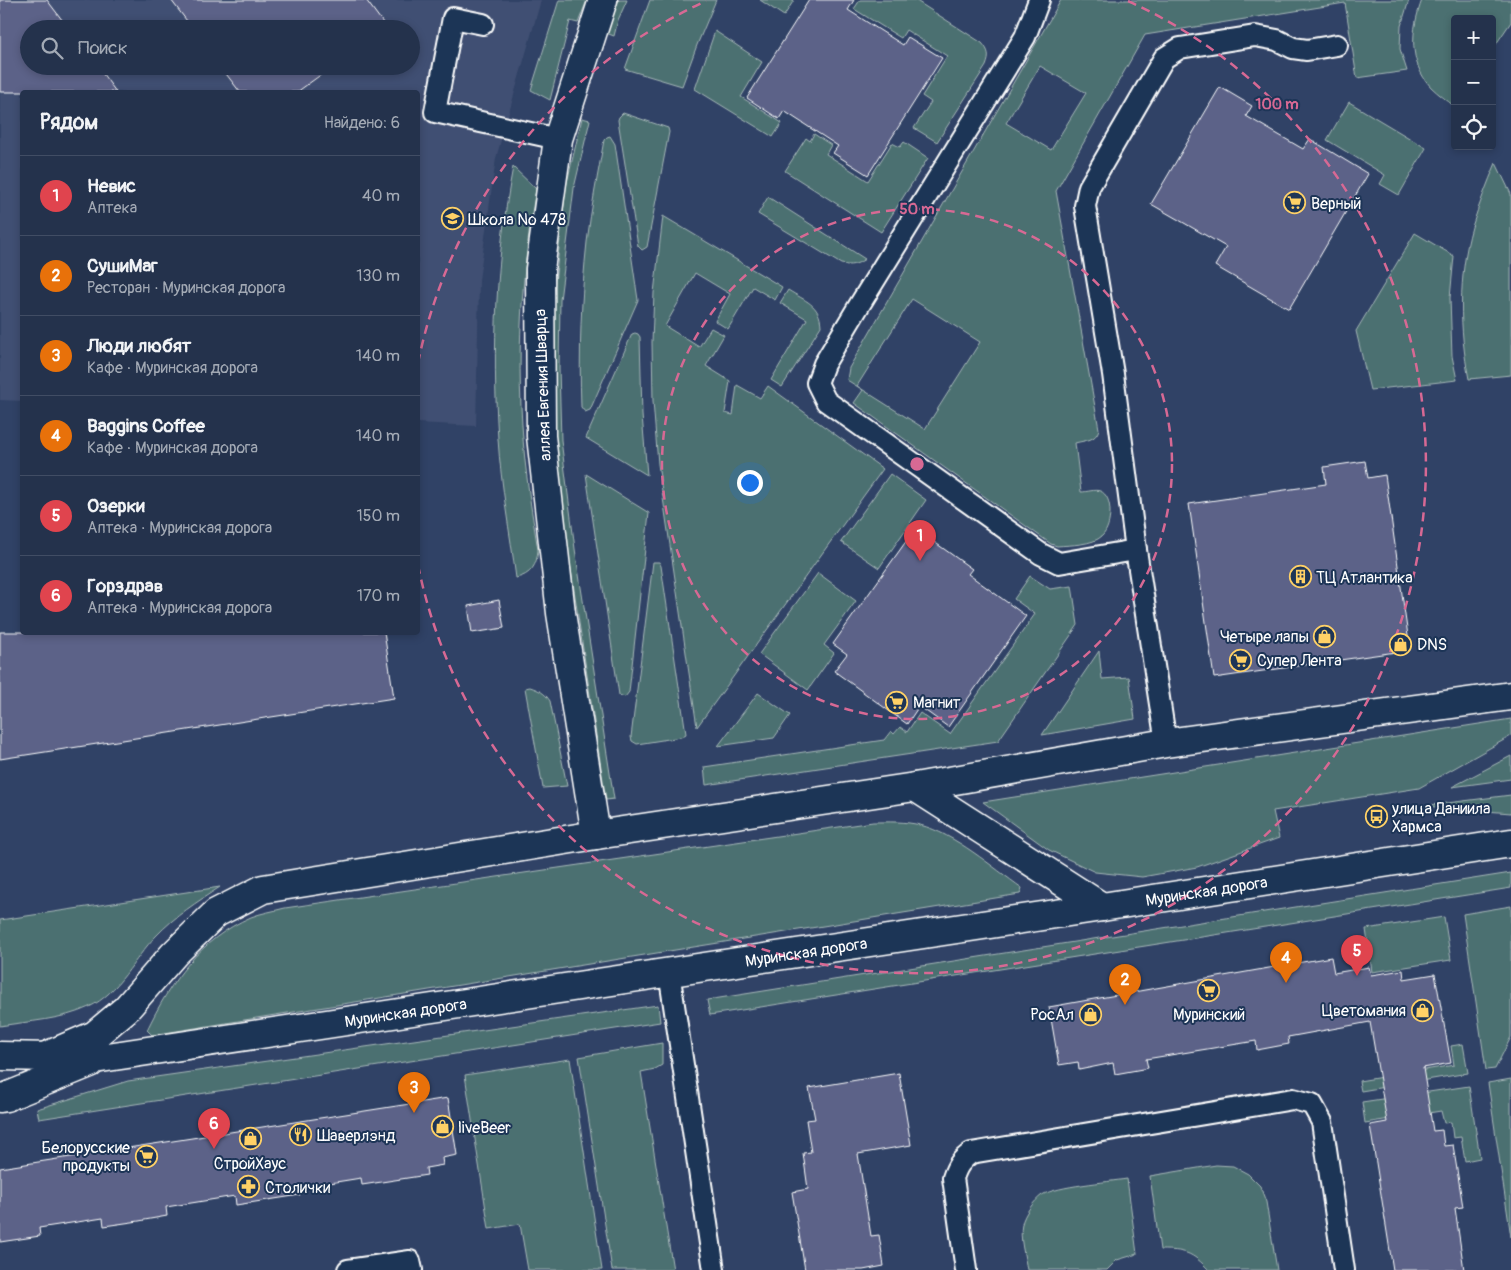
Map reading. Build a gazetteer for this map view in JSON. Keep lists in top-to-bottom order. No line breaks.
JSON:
{"streets":{"street":["аллея Евгения Шварца","Муринская дорога"]},"places":{"supermarket":["Верный","Супер Лента","Магнит","Муринский","Белорусские продукты"],"school or university":["Школа № 478"],"building":["ТЦ Атлантика"],"shop":["Четыре лапы","DNS","Цветомания","РосАл","liveBeer","СтройХаус"],"bus stop":["улица Даниила Хармса"],"restaurant":["Шаверлэнд"],"pharmacy":["Столички"]},"page":{"map_buttons":["+","−"],"search":"Поиск","heading":["Рядом","Найдено: 6"],"list":[{"mark":"1","name":"Невис","note":"Аптека","value":"40 m"},{"mark":"2","name":"СушиМаг","note":"Ресторан · Муринская дорога","value":"130 m"},{"mark":"3","name":"Люди любят","note":"Кафе · Муринская дорога","value":"140 m"},{"mark":"4","name":"Baggins Coffee","note":"Кафе · Муринская дорога","value":"140 m"},{"mark":"5","name":"Озерки","note":"Аптека · Муринская дорога","value":"150 m"},{"mark":"6","name":"Горздрав","note":"Аптека · Муринская дорога","value":"170 m"}],"pins":["1","5","4","2","3","6"]},"rings":["100 m","50 m"]}
